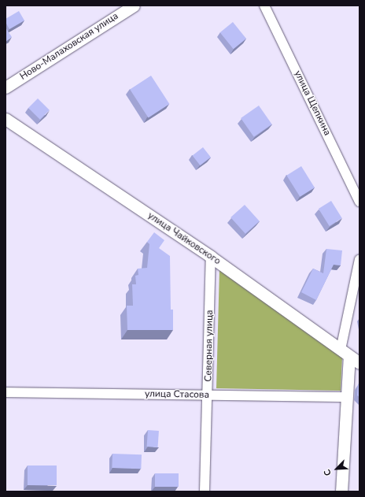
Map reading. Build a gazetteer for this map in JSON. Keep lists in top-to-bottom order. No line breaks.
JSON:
{"streets":{"street":["Ново-Малаховская улица","улица Щепкина","улица Чайковского","Северная улица","улица Стасова"]},"crossings":[["улица Чайковского","Северная улица"],["Северная улица","улица Стасова"]],"north":"bottom left"}
